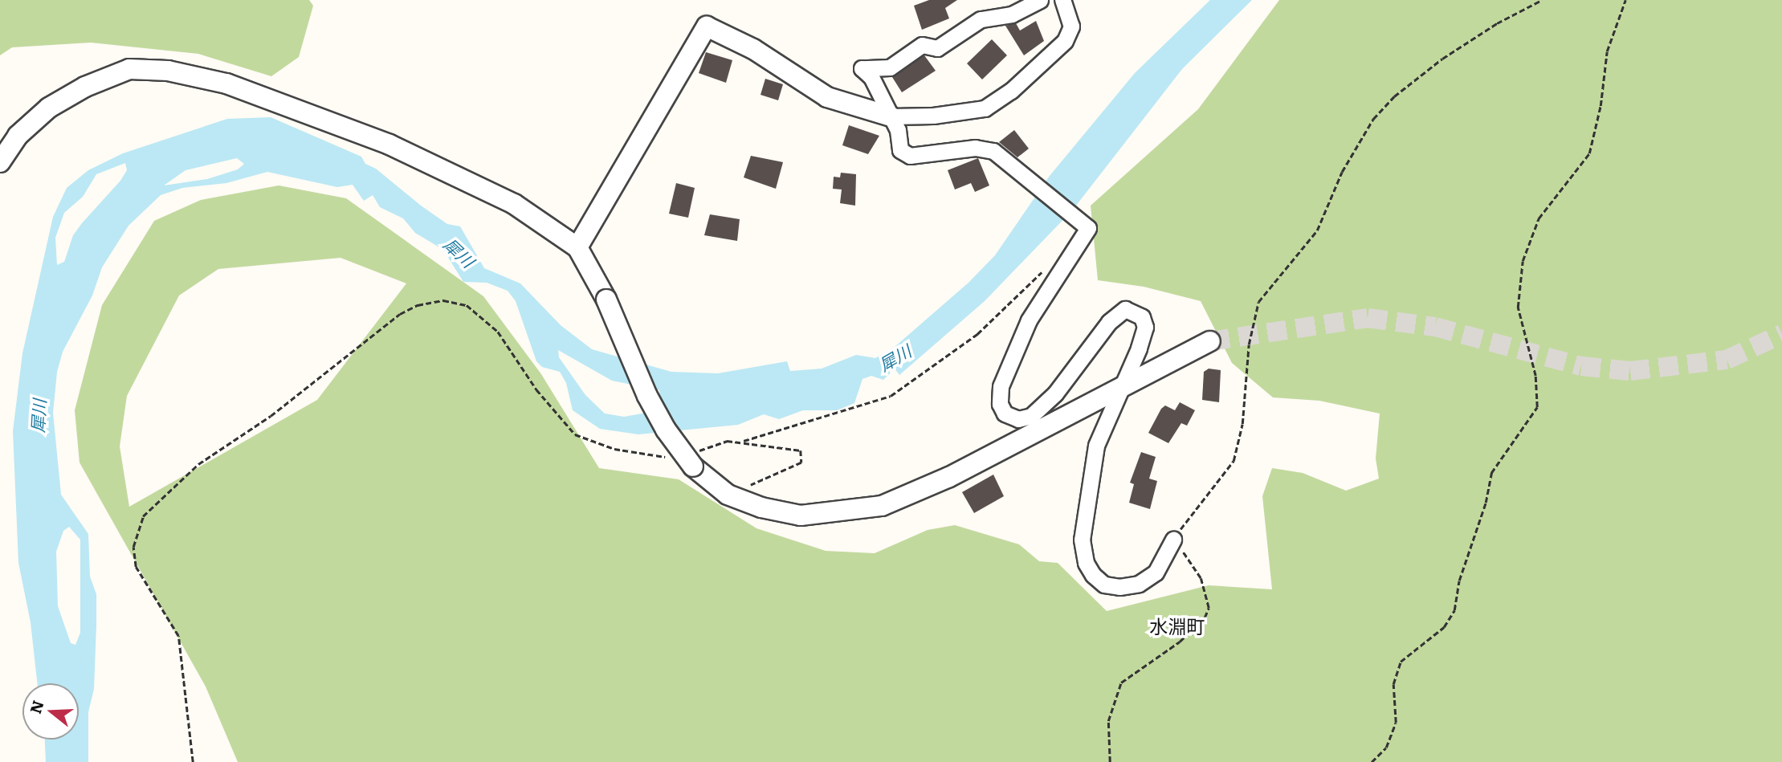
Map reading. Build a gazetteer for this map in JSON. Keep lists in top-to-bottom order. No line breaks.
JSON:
{"districts":["水淵町"],"water":["犀川"],"north":"left"}
